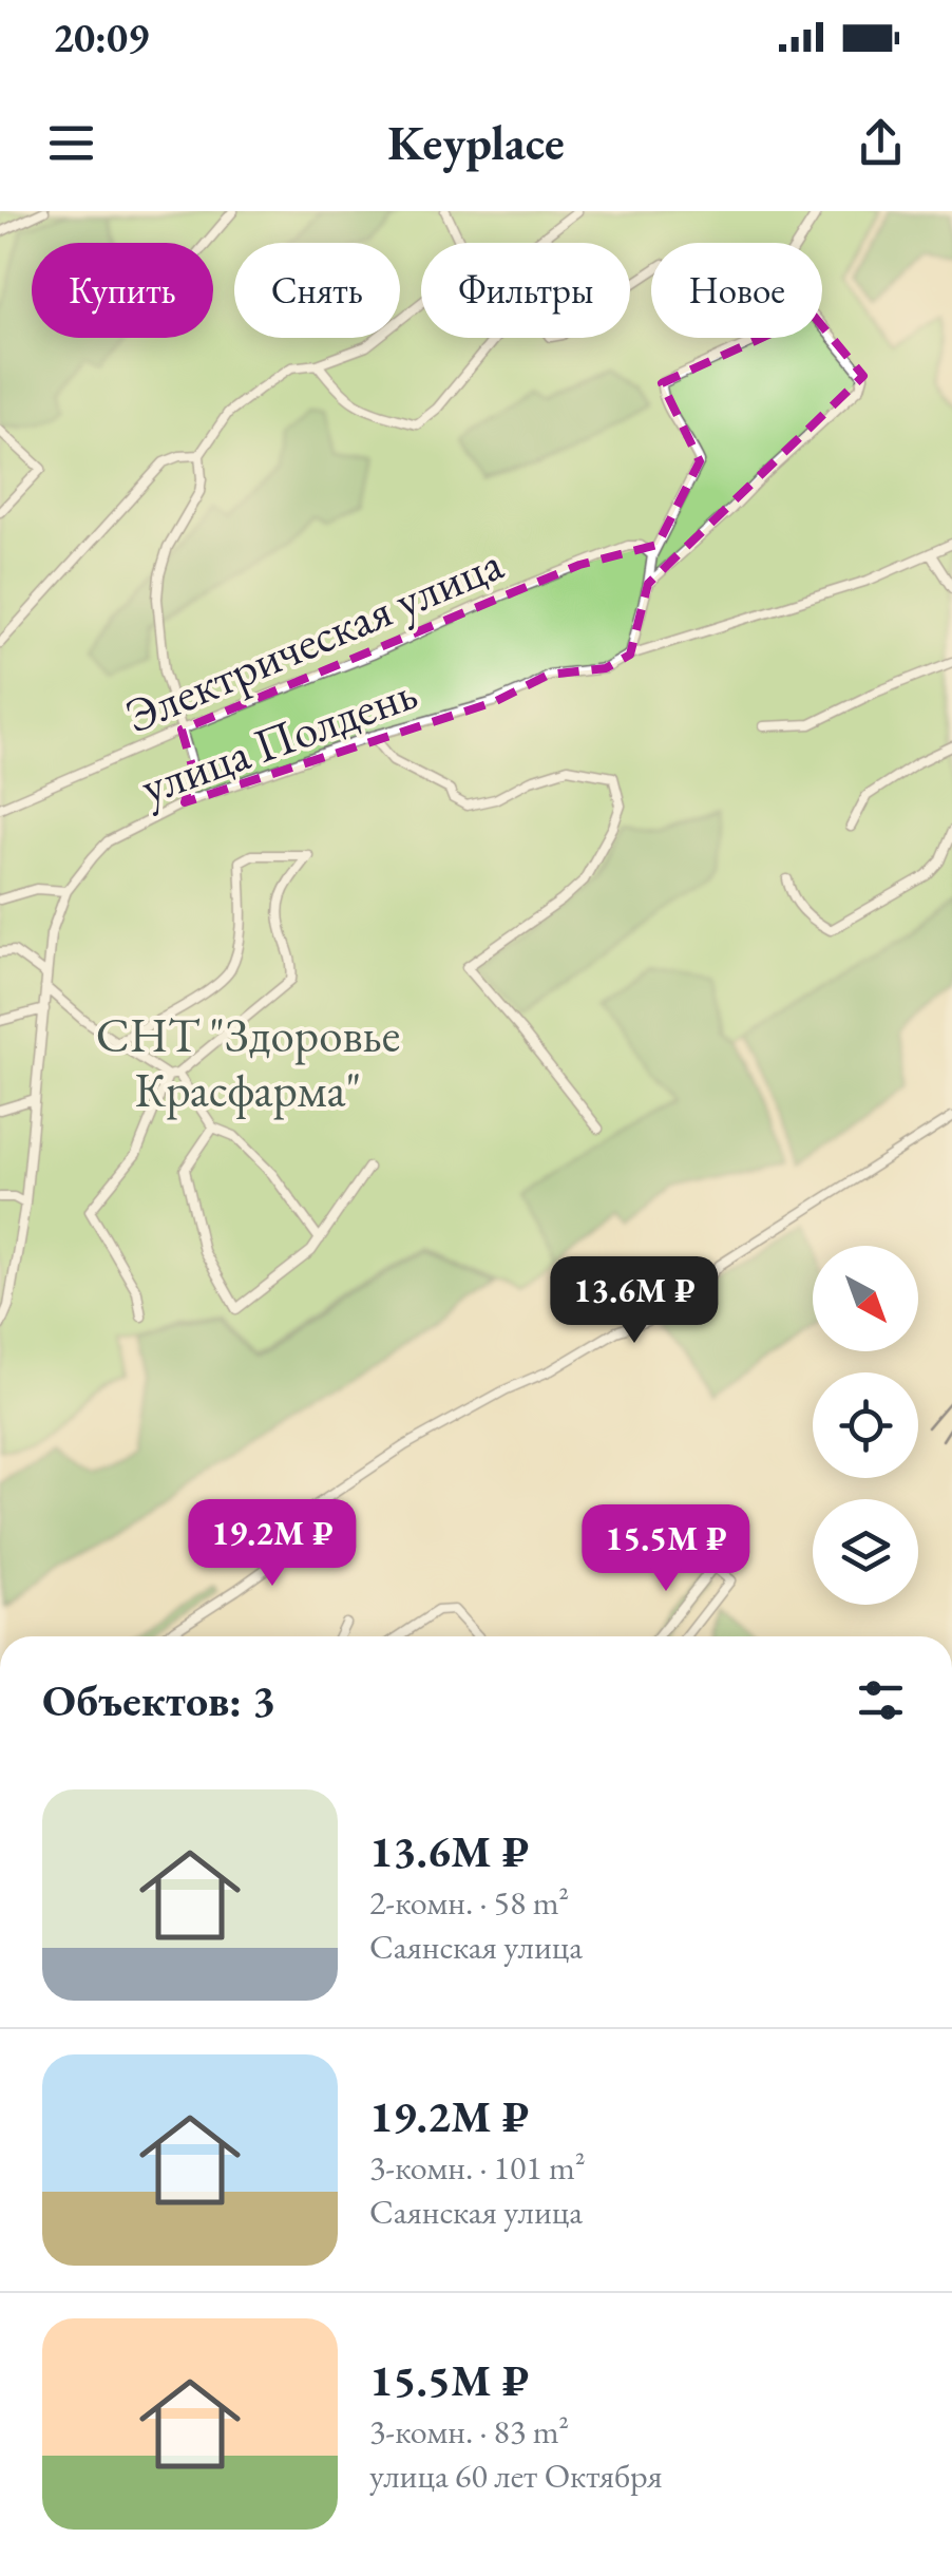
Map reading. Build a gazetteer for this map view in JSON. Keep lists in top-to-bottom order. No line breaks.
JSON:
{"streets":{"street":["Электрическая улица","улица Полдень"]},"parks":["СНТ \"Здоровье Красфарма\""],"north":"bottom right","page":{"status":"20:09","header":"Keyplace","chip":["Купить","Снять","Фильтры","Новое"],"price":["13.6M ₽","19.2M ₽","15.5M ₽"],"heading":"Объектов: 3","list":[{"name":"13.6M ₽","note":"2-комн. · 58 m² · Саянская улица"},{"name":"19.2M ₽","note":"3-комн. · 101 m² · Саянская улица"},{"name":"15.5M ₽","note":"3-комн. · 83 m² · улица 60 лет Октября"}]}}
